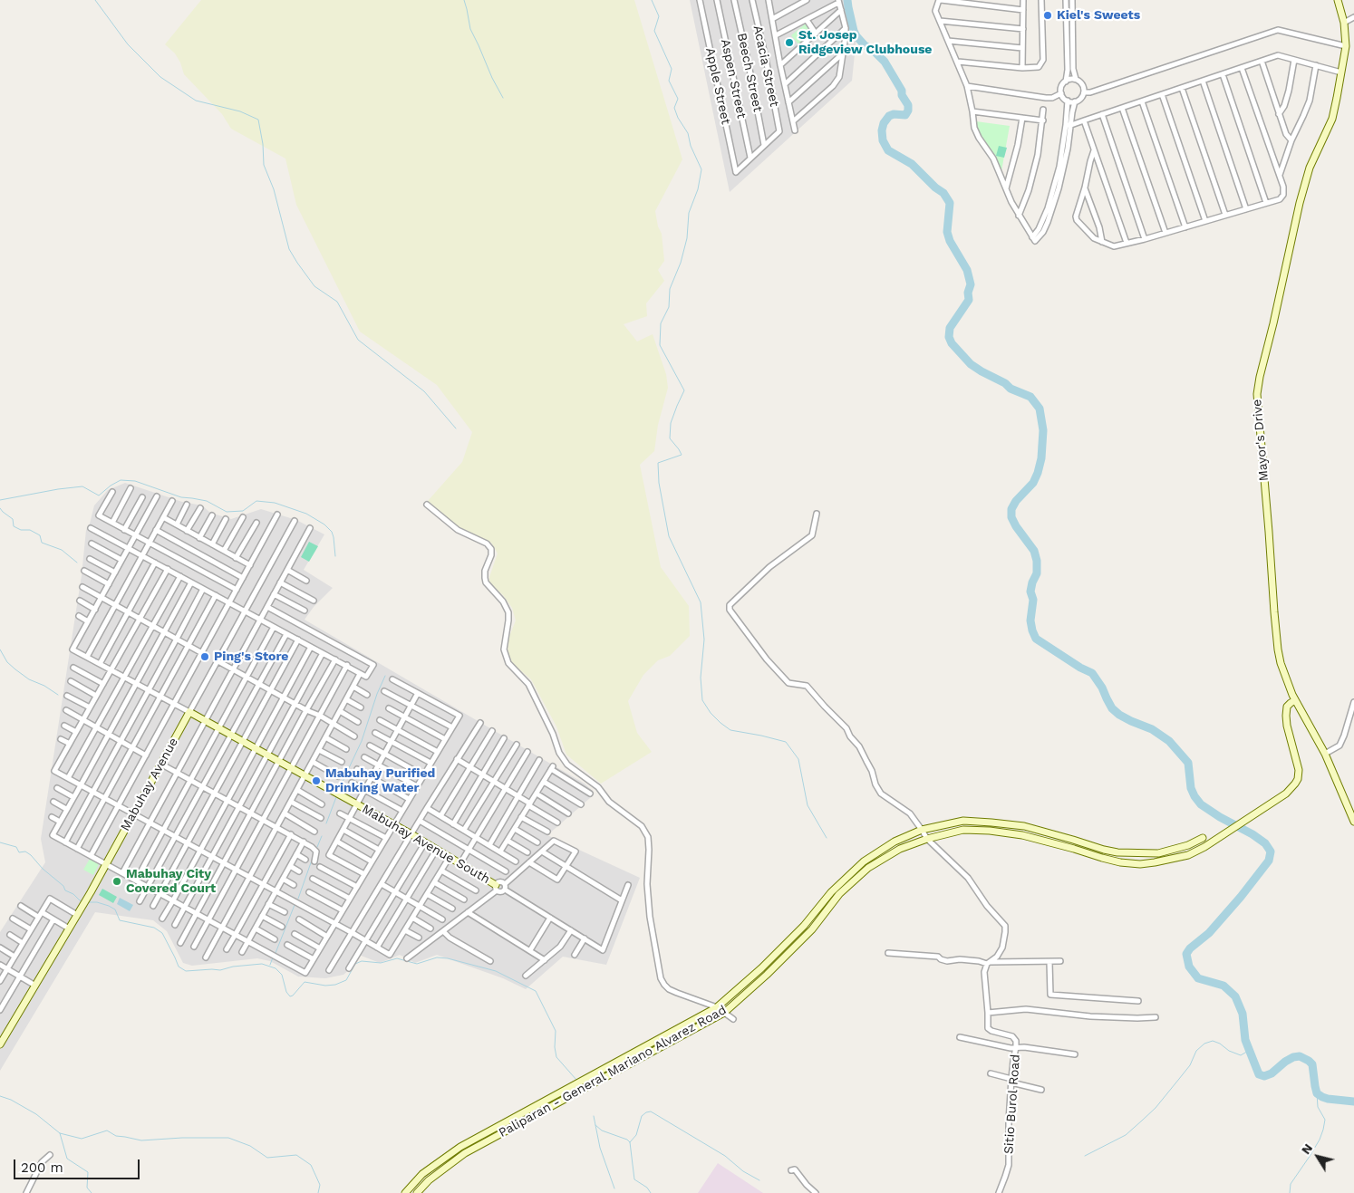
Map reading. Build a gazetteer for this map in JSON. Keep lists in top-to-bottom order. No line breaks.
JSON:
{"streets":{"street":["Acacia Street","Beech Street","Aspen Street","Apple Street","Mayor's Drive","Mabuhay Avenue","Mabuhay Avenue South","Paliparan - General Mariano Alvarez Road","Sitio Burol Road"]},"crossings":[["Acacia Street","Beech Street"],["Aspen Street","Apple Street"],["Mayor's Drive","Paliparan - General Mariano Alvarez Road"],["Mabuhay Avenue","Mabuhay Avenue South"]],"places":["Kiel's Sweets","St. Josep Ridgeview Clubhouse","Ping's Store","Mabuhay Purified Drinking Water","Mabuhay City Covered Court"],"scale_bar":"200 m","north":"top left"}
